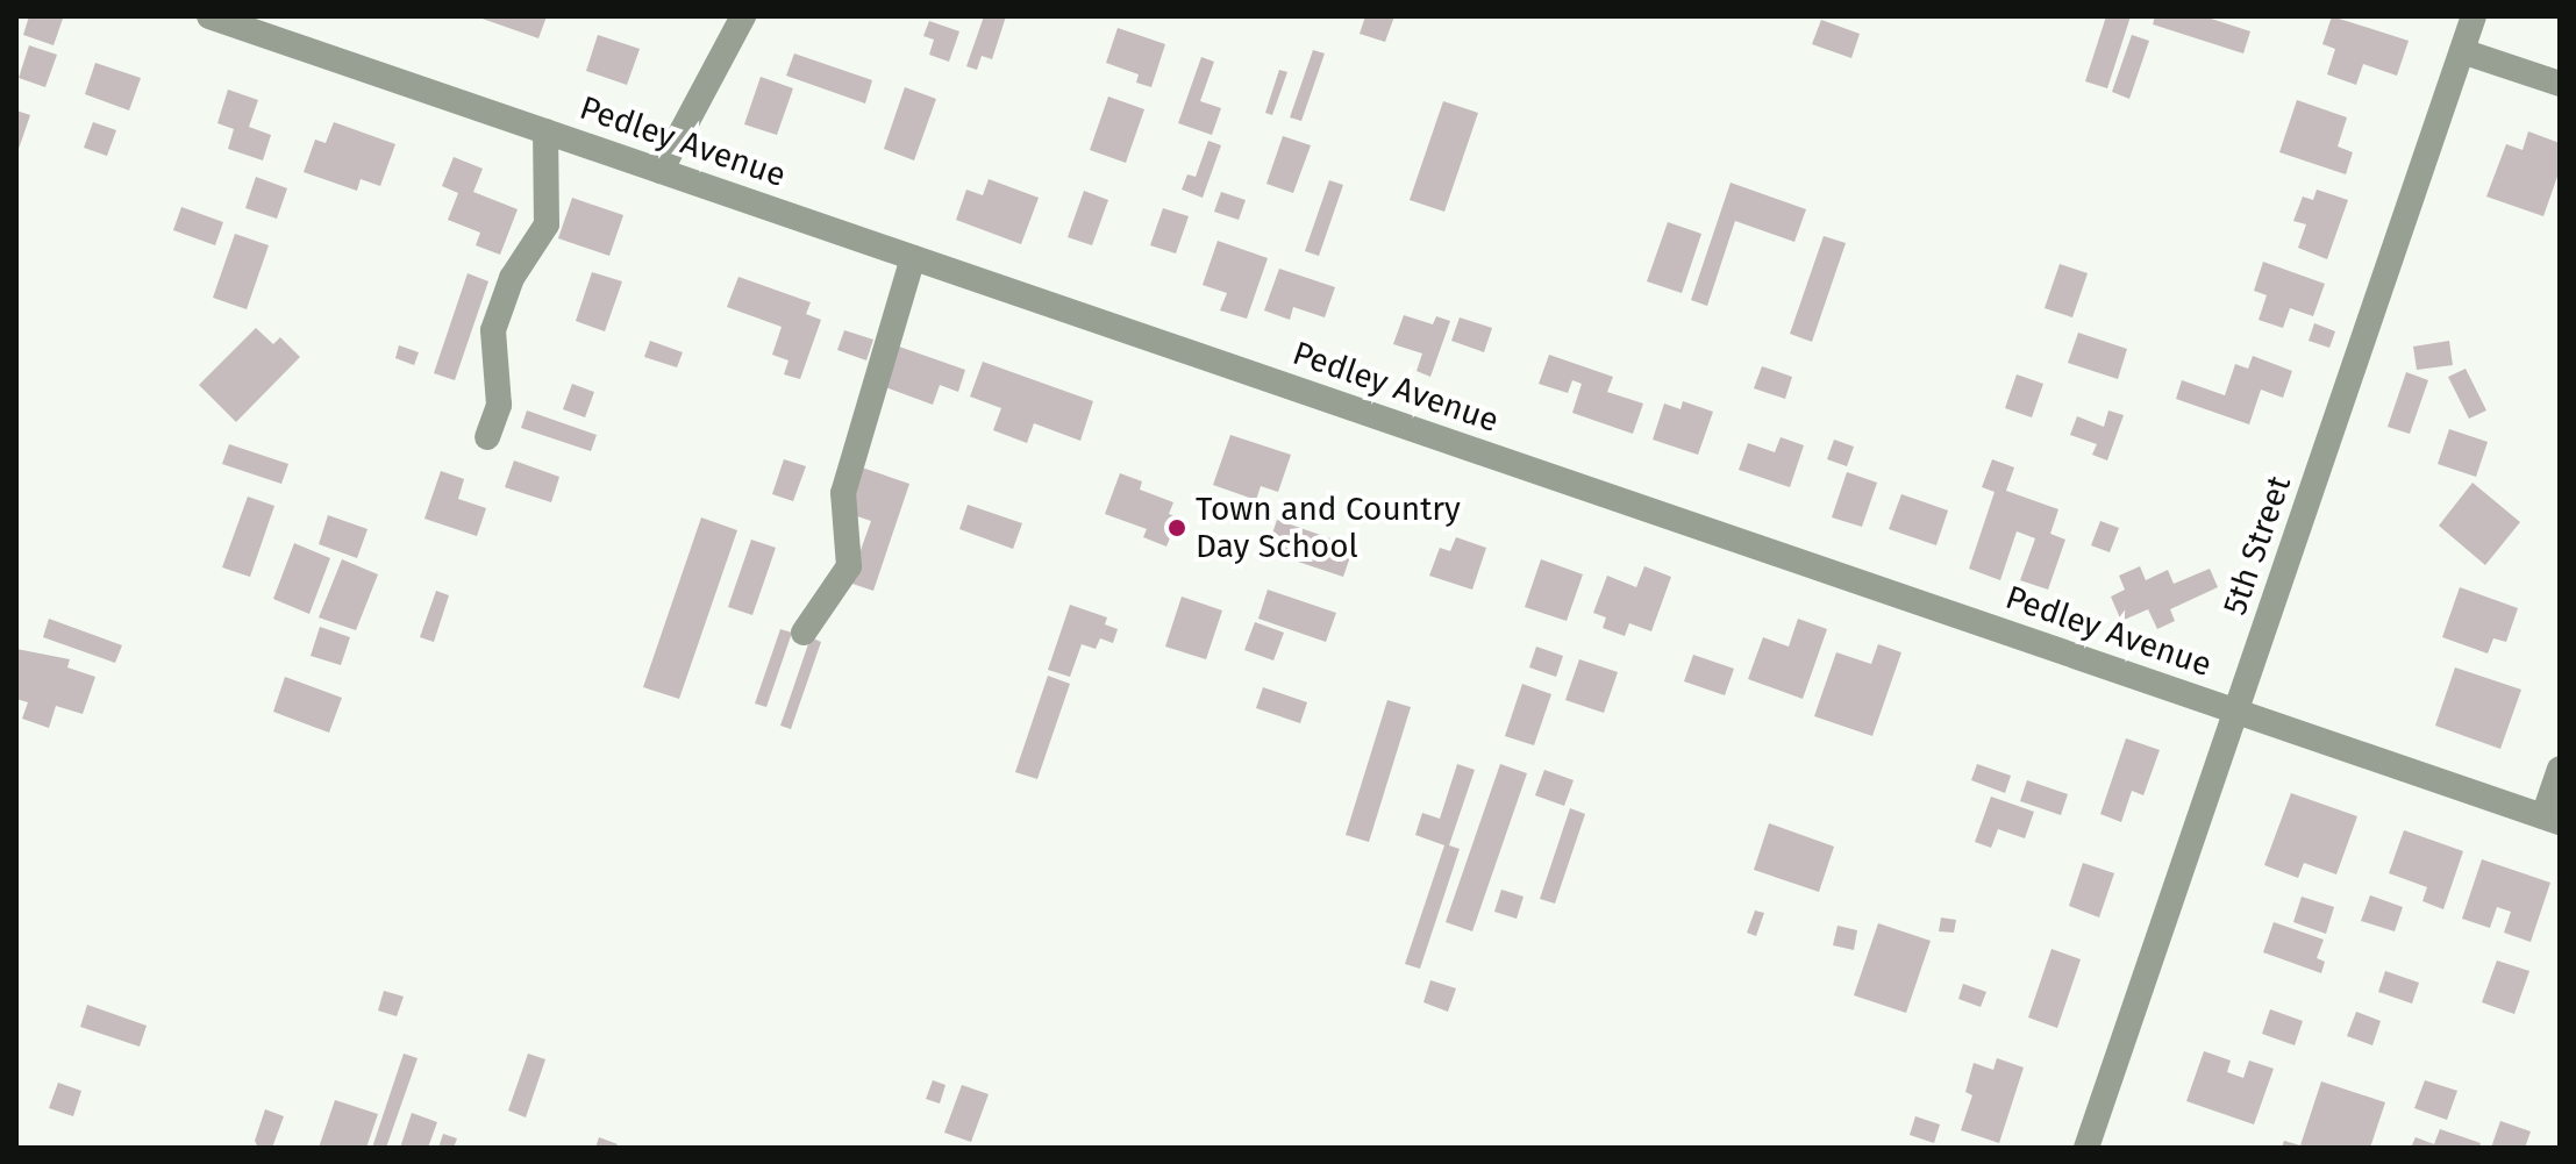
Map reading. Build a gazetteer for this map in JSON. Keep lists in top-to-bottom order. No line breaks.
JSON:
{"streets":{"street":["Pedley Avenue","5th Street"]},"crossings":[["Pedley Avenue","5th Street"]],"places":["Town and Country Day School"]}
